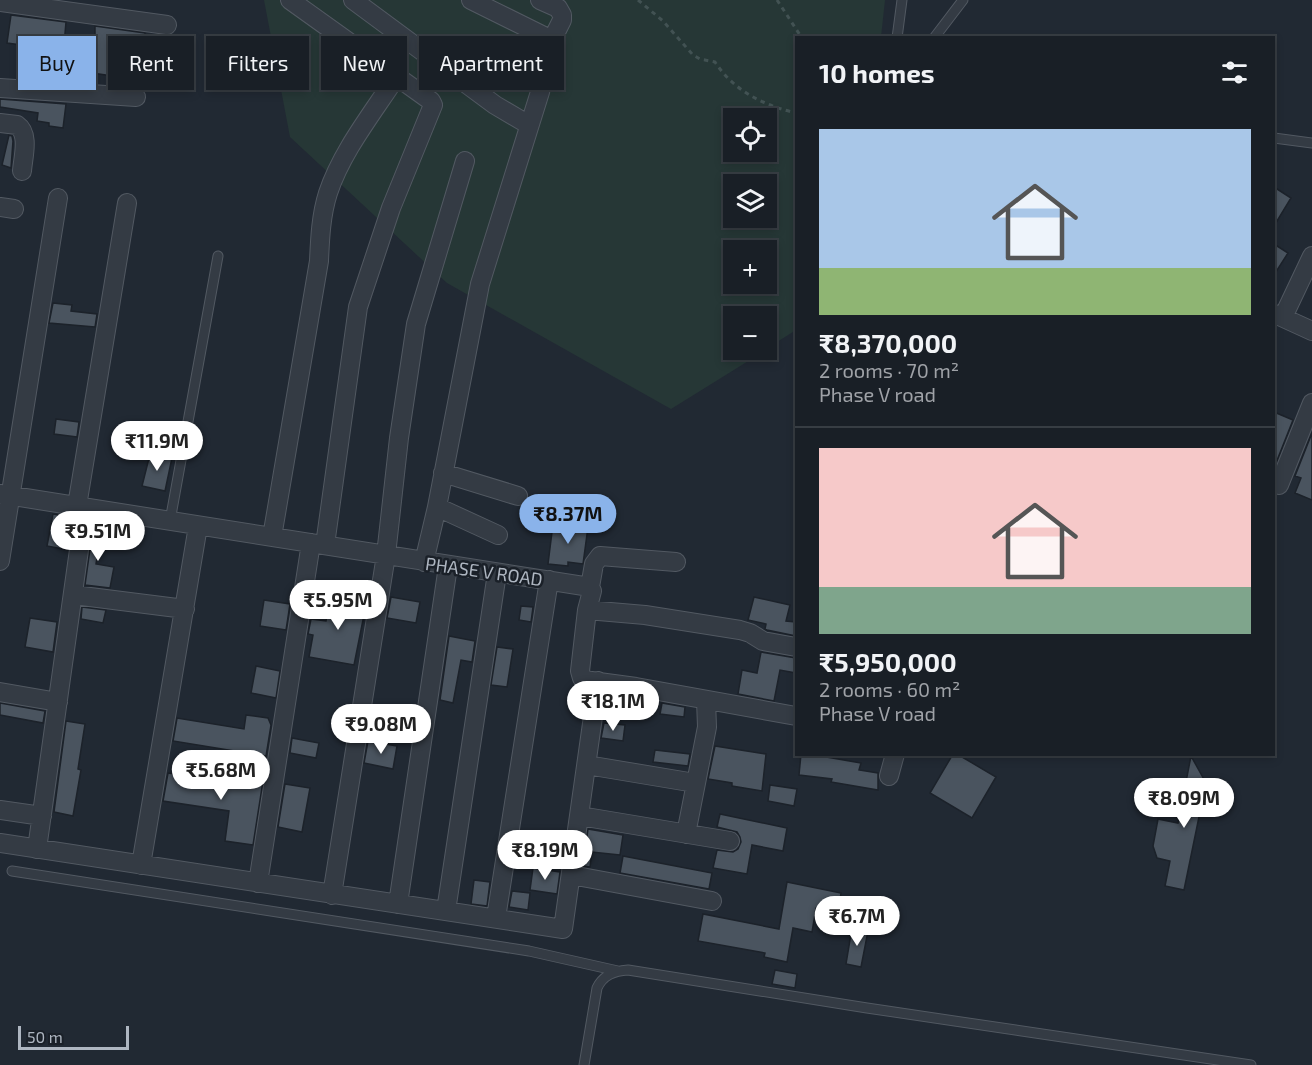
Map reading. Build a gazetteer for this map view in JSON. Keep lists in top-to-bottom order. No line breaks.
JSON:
{"streets":{"street":["PHASE V ROAD"]},"scale_bar":"50 m","page":{"chip":["Buy","Rent","Filters","New","Apartment"],"heading":"10 homes","map_buttons":["+","−"],"list":[{"name":"₹8,370,000","note":"2 rooms · 70 m² · Phase V road"},{"name":"₹5,950,000","note":"2 rooms · 60 m² · Phase V road"}],"price":["₹11.9M","₹8.37M","₹9.51M","₹5.95M","₹18.1M","₹9.08M","₹5.68M","₹8.09M","₹8.19M","₹6.7M"],"scale":"50 m"}}
